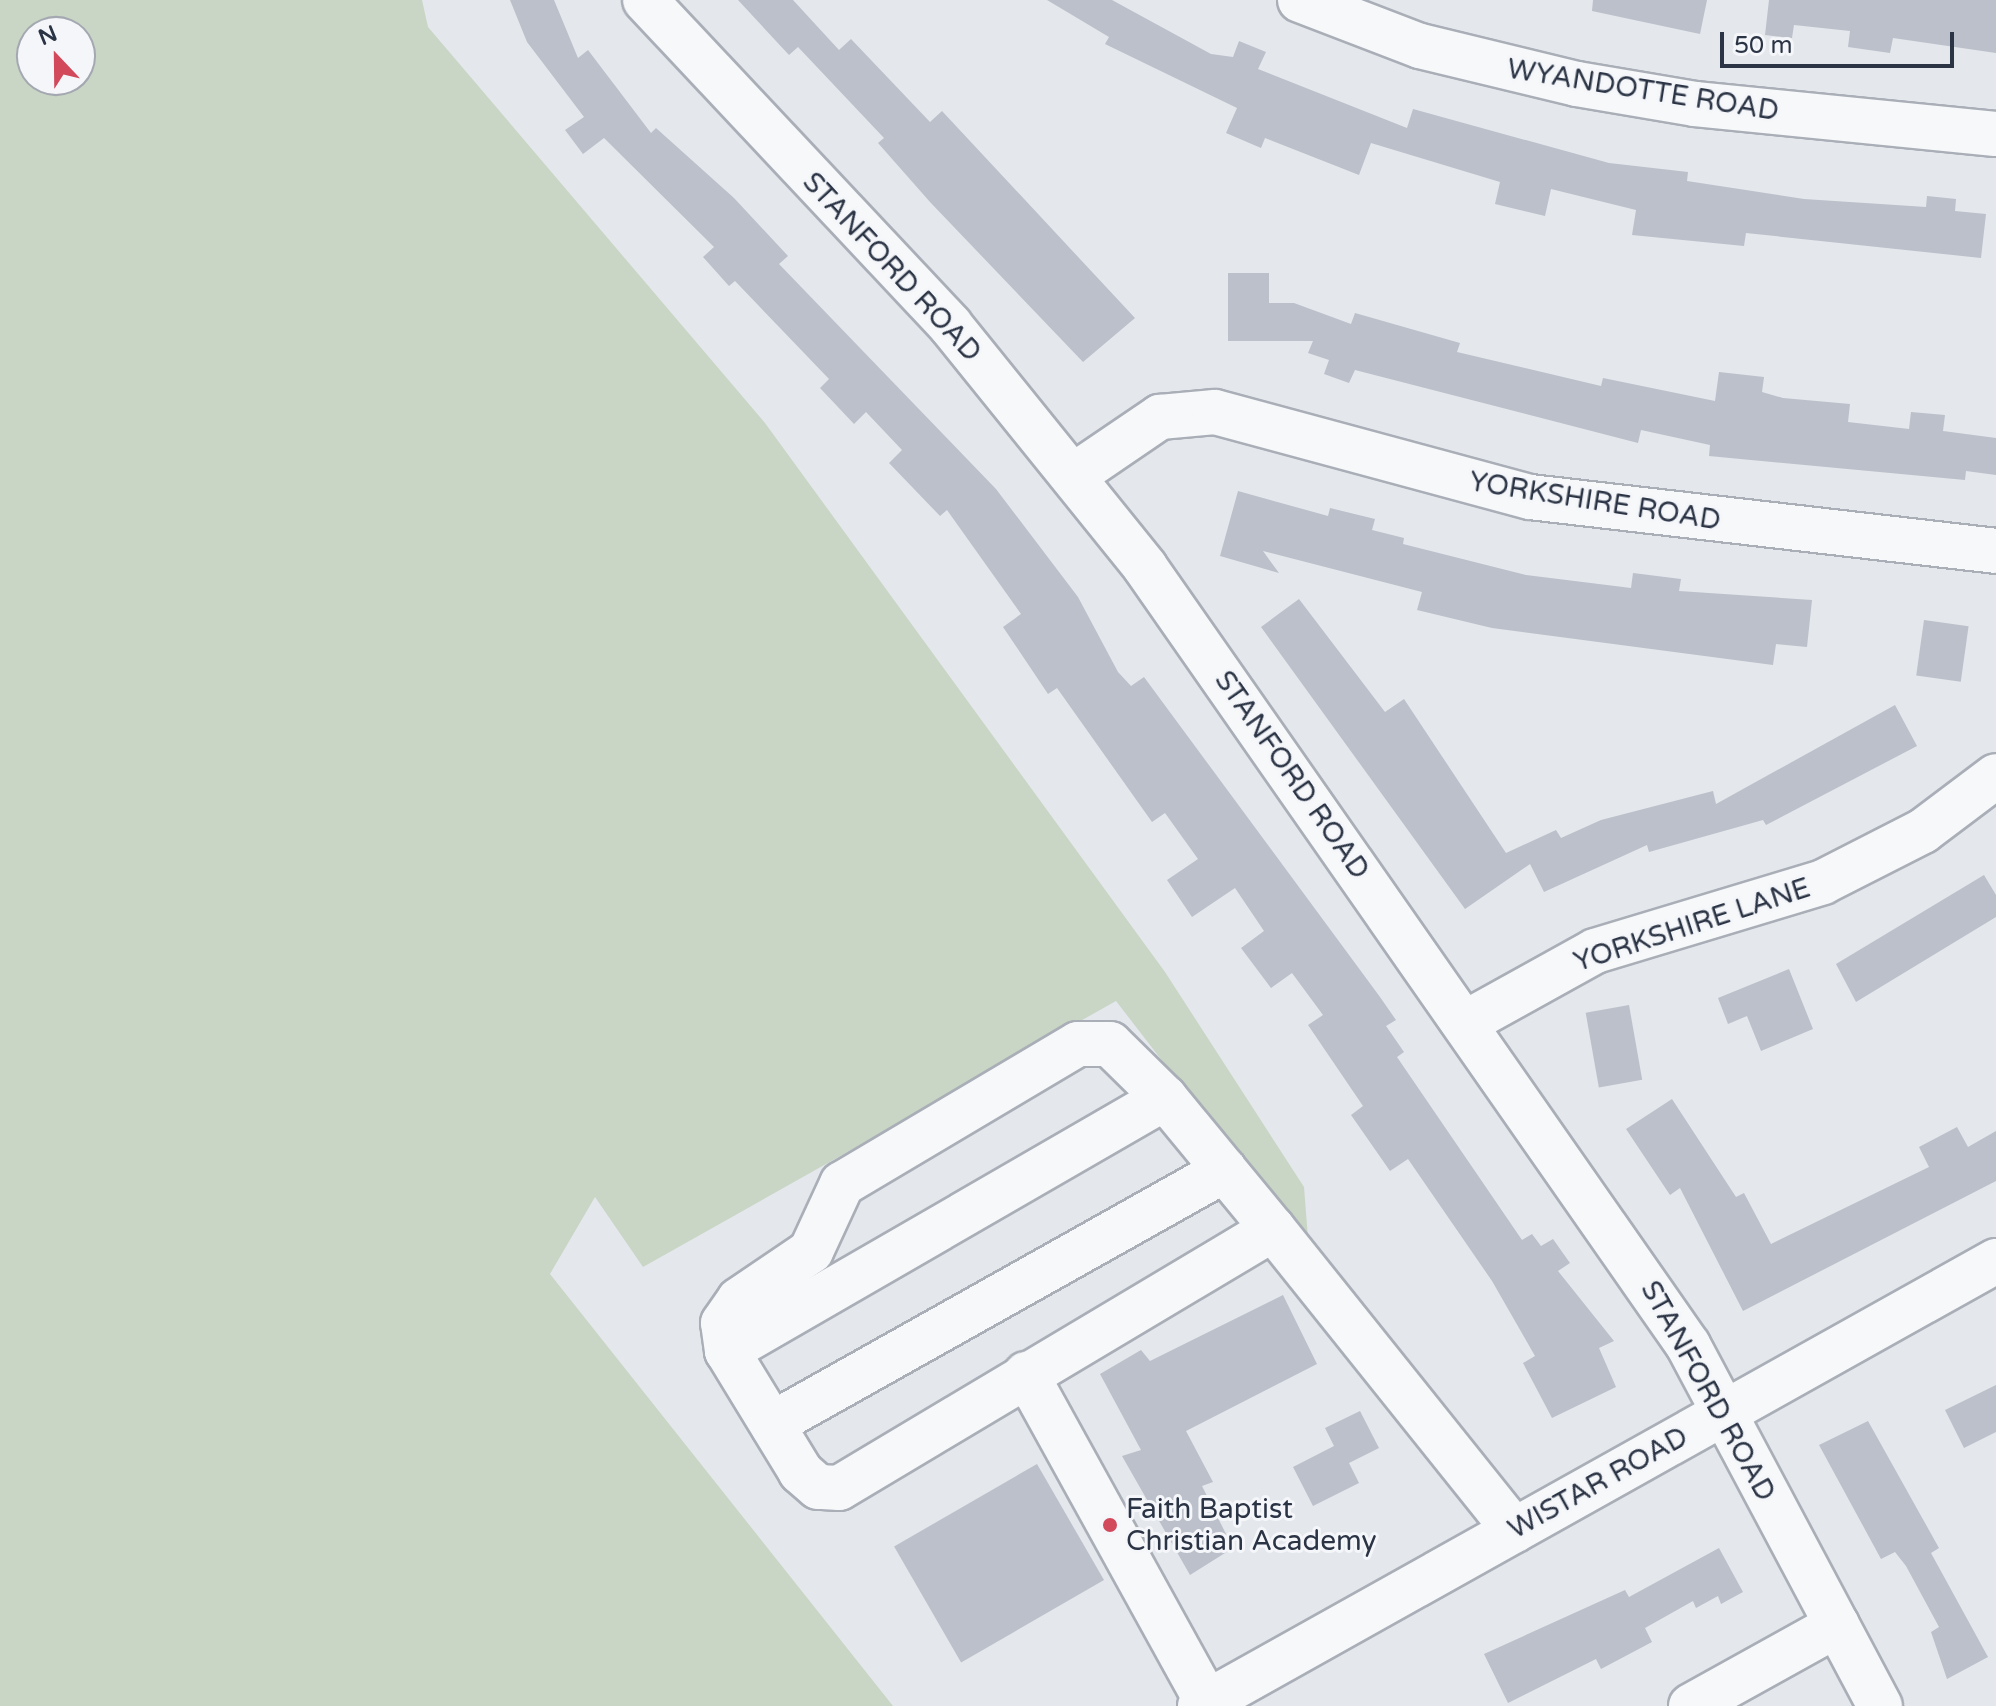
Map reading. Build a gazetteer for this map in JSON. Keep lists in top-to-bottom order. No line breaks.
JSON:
{"streets":{"street":["WYANDOTTE ROAD","STANFORD ROAD","YORKSHIRE ROAD","YORKSHIRE LANE","WISTAR ROAD"]},"crossings":[["STANFORD ROAD","YORKSHIRE ROAD"],["STANFORD ROAD","YORKSHIRE LANE"],["STANFORD ROAD","WISTAR ROAD"]],"places":["Faith Baptist Christian Academy"],"scale_bar":"50 m","north":"top"}
